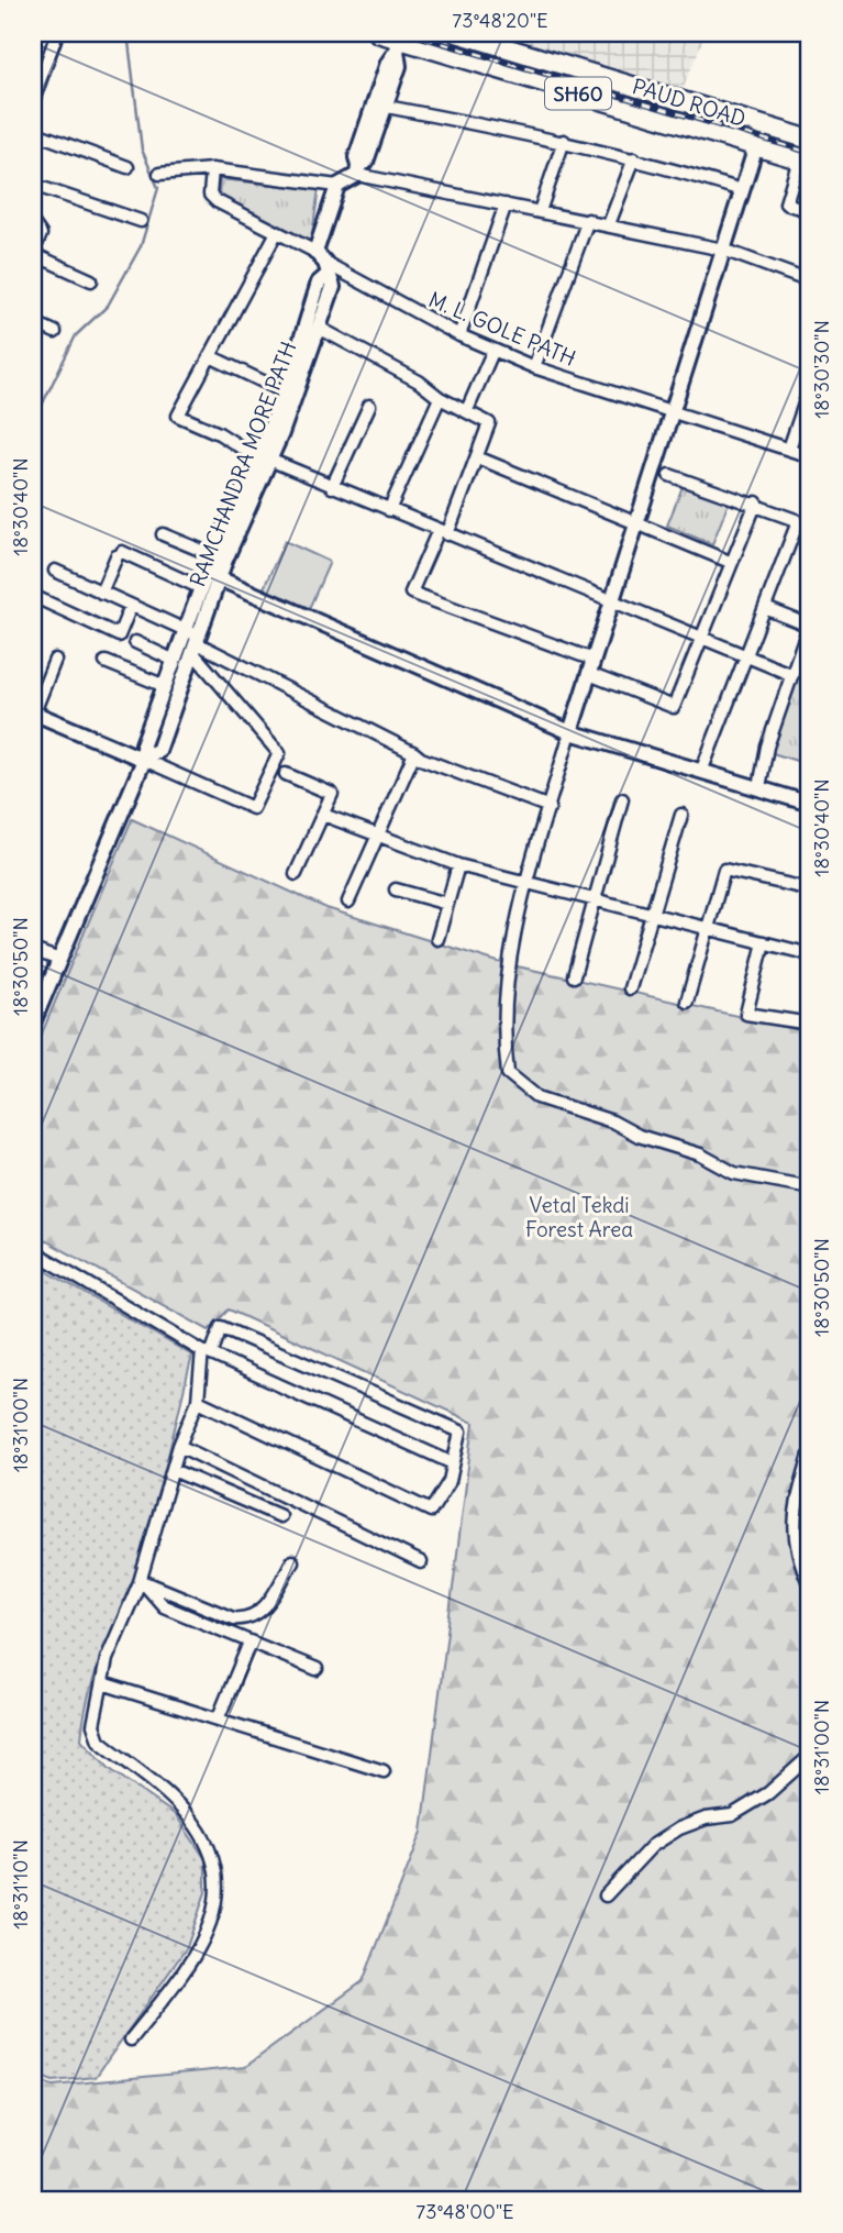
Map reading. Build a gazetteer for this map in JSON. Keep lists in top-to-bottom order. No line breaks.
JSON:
{"streets":{"main road":["SH60","PAUD ROAD"],"street":["M. L. GOLE PATH","RAMCHANDRA MORE PATH"]},"crossings":[["M. L. GOLE PATH","RAMCHANDRA MORE PATH"]],"parks":["Vetal Tekdi Forest Area"],"coordinates":["73°48'20\"E","18°30'30\"N","18°30'40\"N","18°30'50\"N","18°31'00\"N","18°31'10\"N","73°48'00\"E"]}
